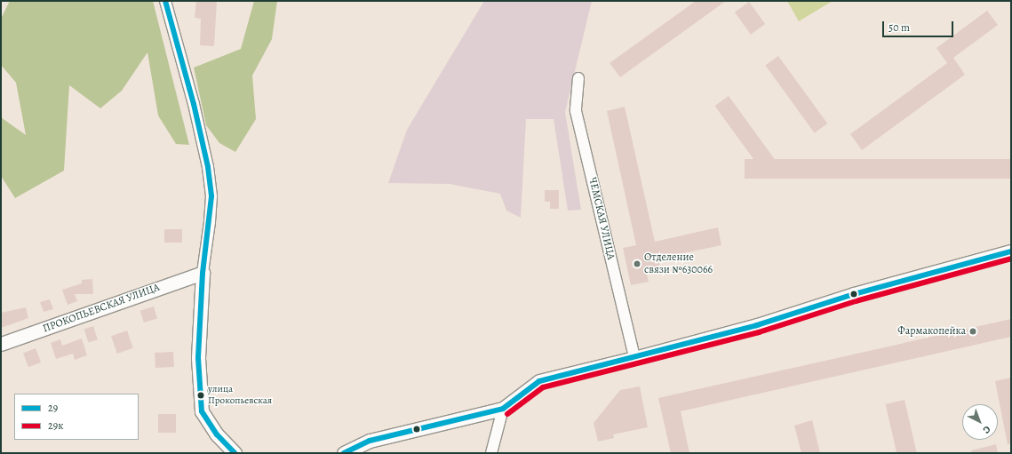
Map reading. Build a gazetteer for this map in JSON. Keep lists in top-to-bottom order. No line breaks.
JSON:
{"streets":{"main road":["ПРОКОПЬЕВСКАЯ УЛИЦА"],"street":["ЧЕМСКАЯ УЛИЦА"]},"places":["Отделение связи №630066","Фармакопейка","улица Прокопьевская"],"lines":["transit line 29","transit line 29к"],"legend":["29","29к"],"scale_bar":"50 m","north":"bottom right"}
